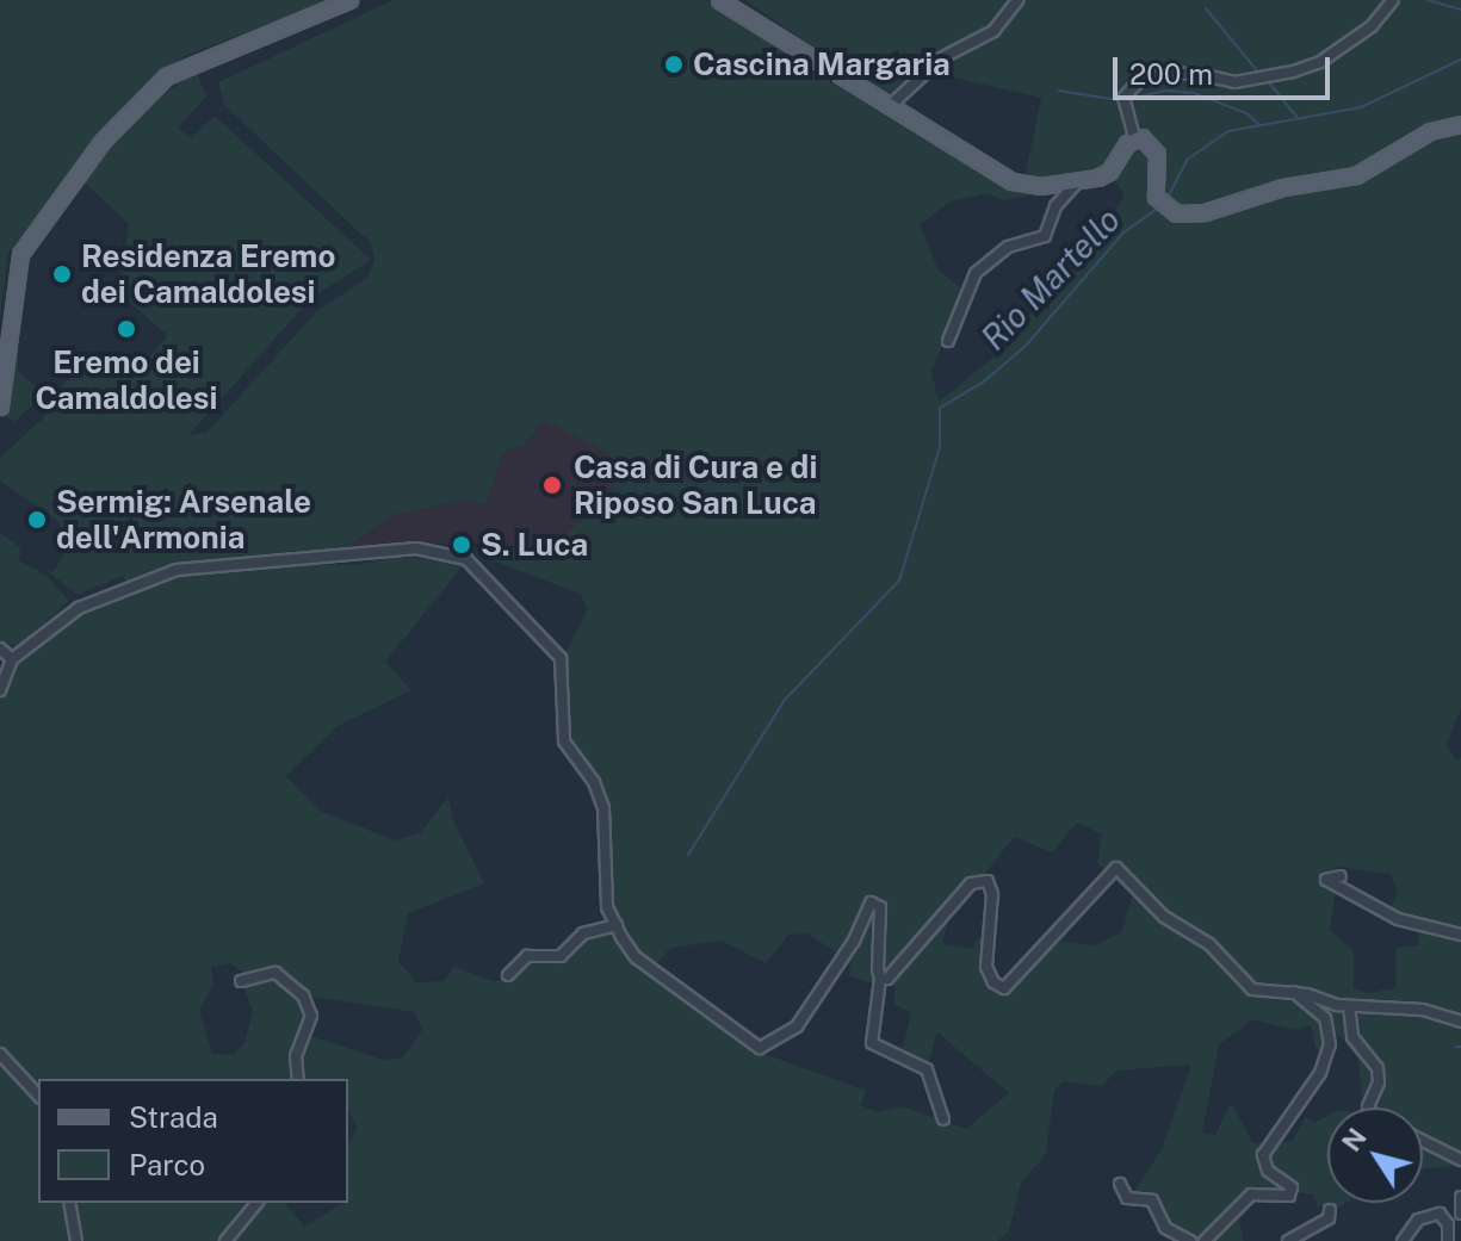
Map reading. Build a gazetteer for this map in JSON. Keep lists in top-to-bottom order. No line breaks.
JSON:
{"water":["Rio Martello"],"places":["Cascina Margaria","Residenza Eremo dei Camaldolesi","Eremo dei Camaldolesi","Casa di Cura e di Riposo San Luca","Sermig: Arsenale dell'Armonia","S. Luca"],"legend":["Strada","Parco"],"scale_bar":"200 m","north":"top left"}
